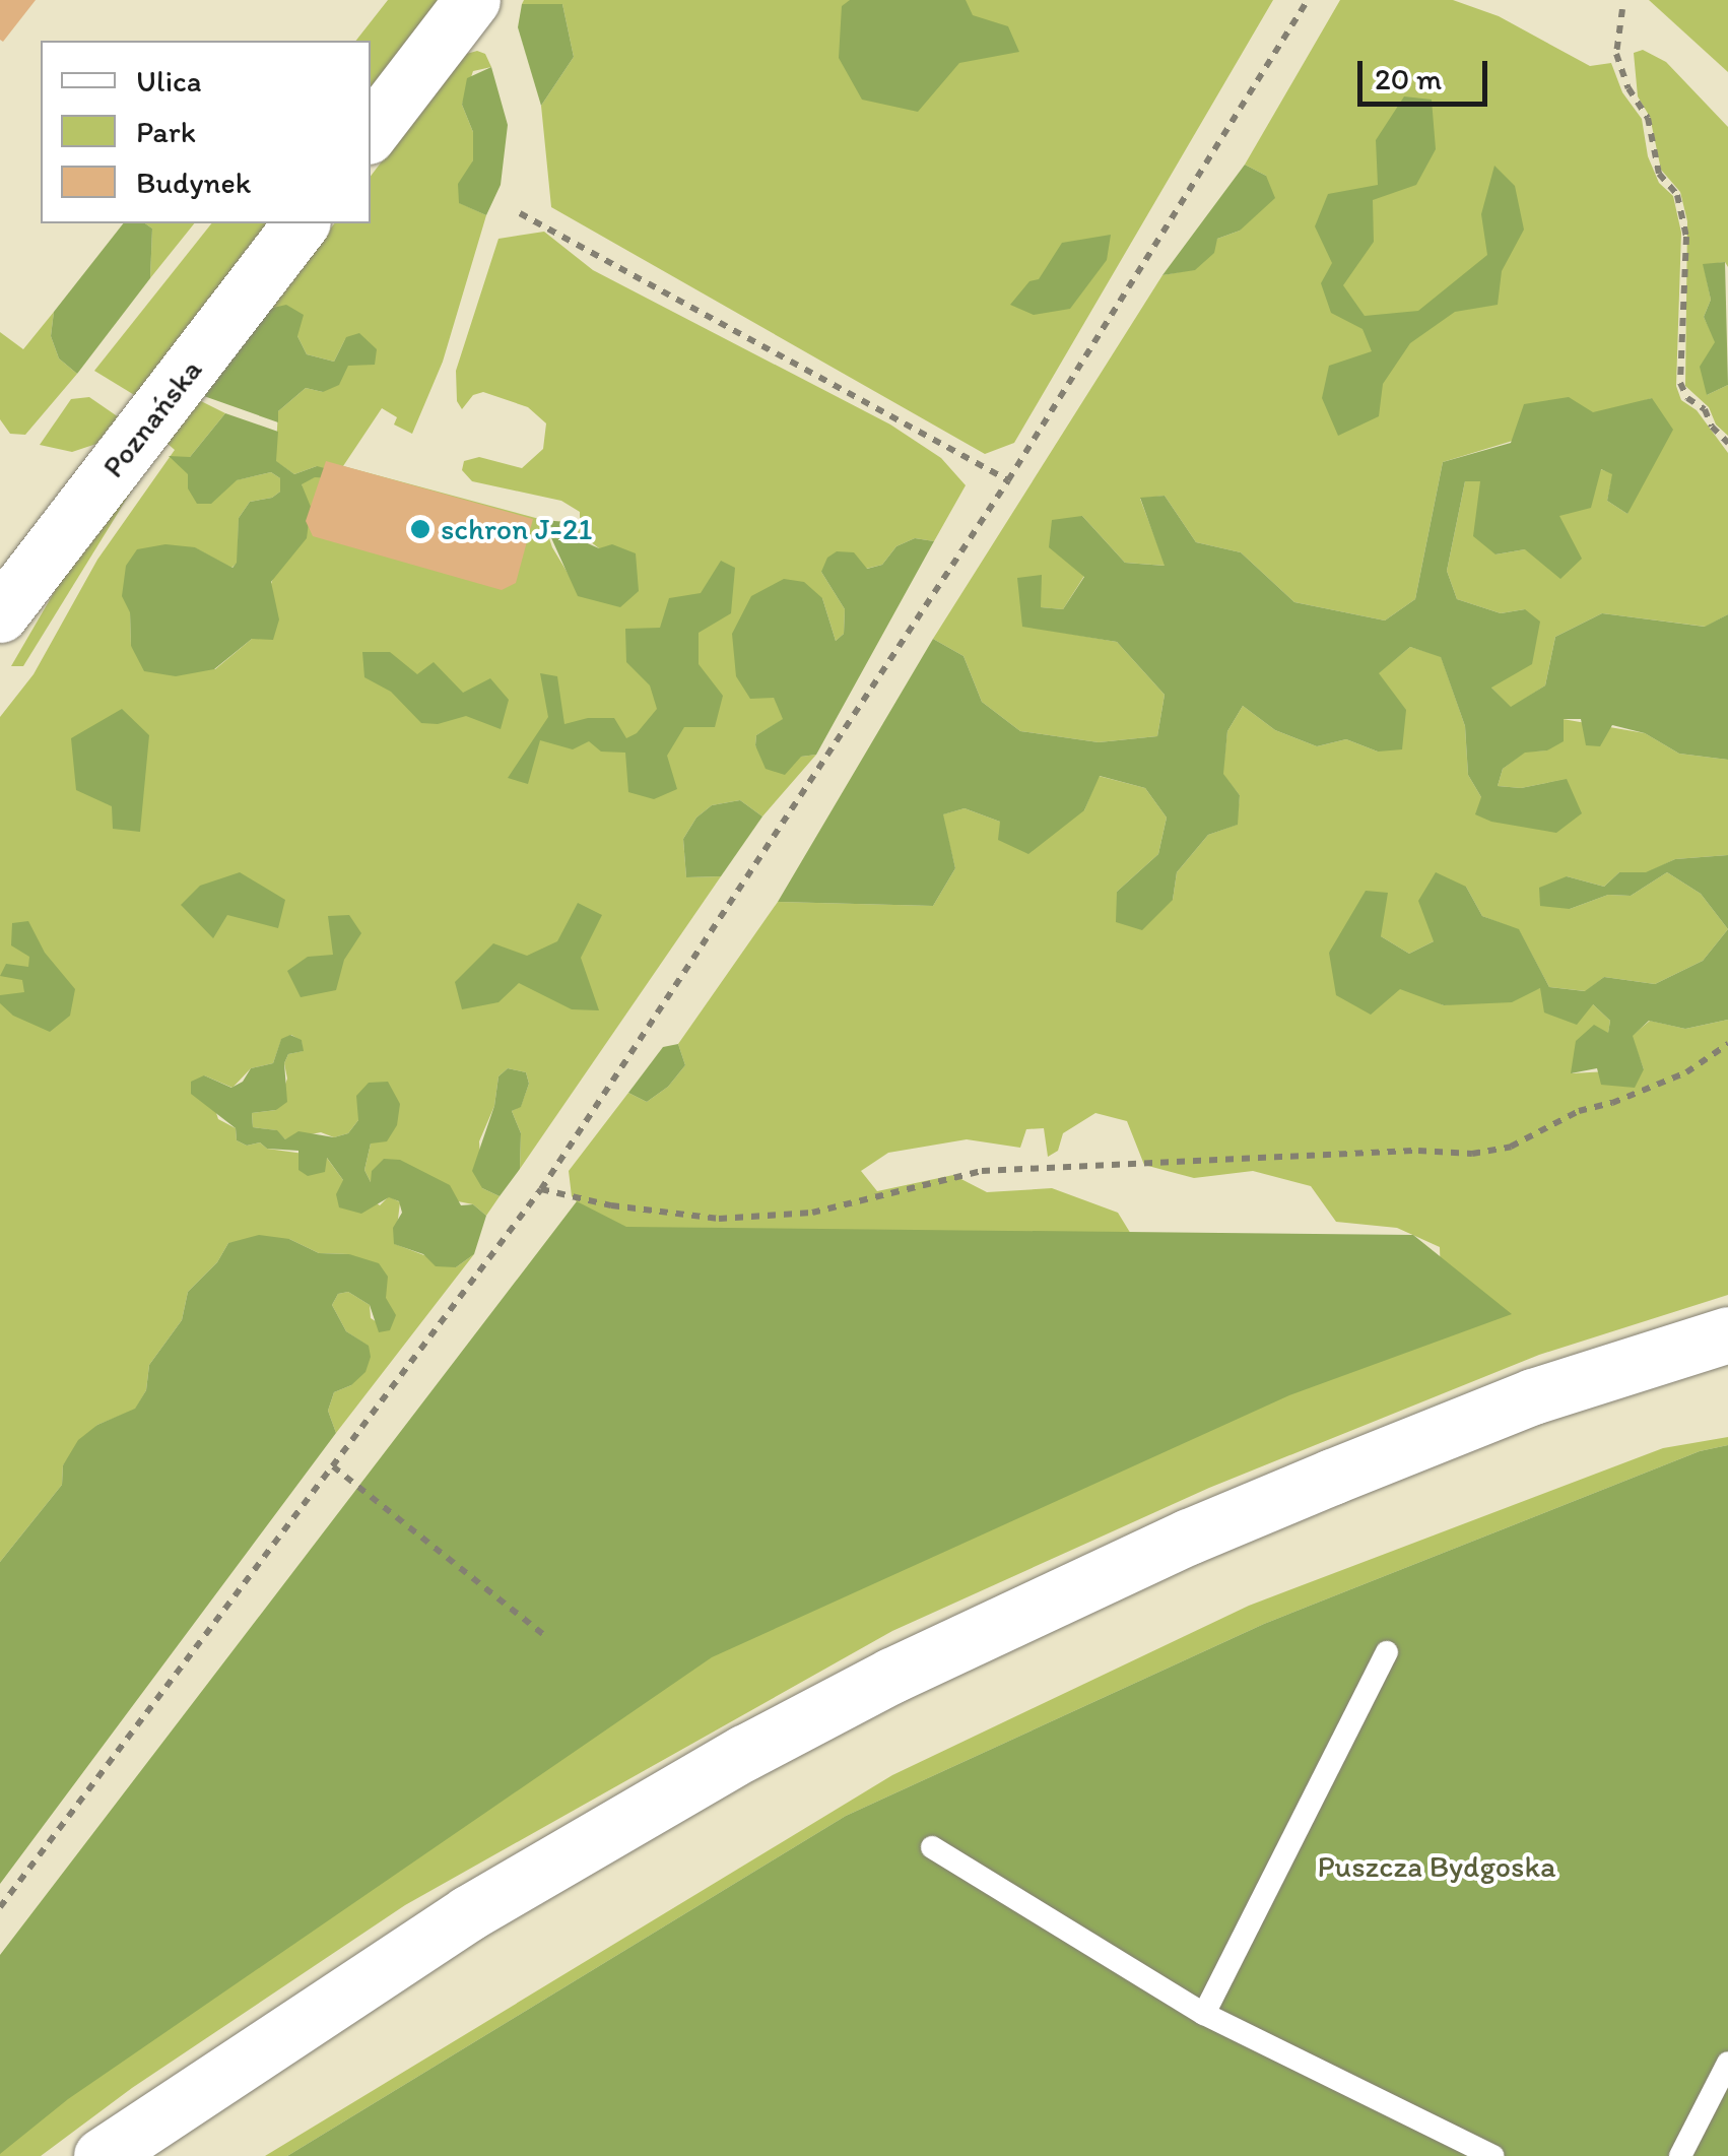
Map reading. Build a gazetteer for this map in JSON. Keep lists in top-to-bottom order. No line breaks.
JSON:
{"streets":{"main road":["Poznańska"]},"parks":["Puszcza Bydgoska"],"places":["schron J-21"],"legend":["Ulica","Park","Budynek"],"scale_bar":"20 m"}
